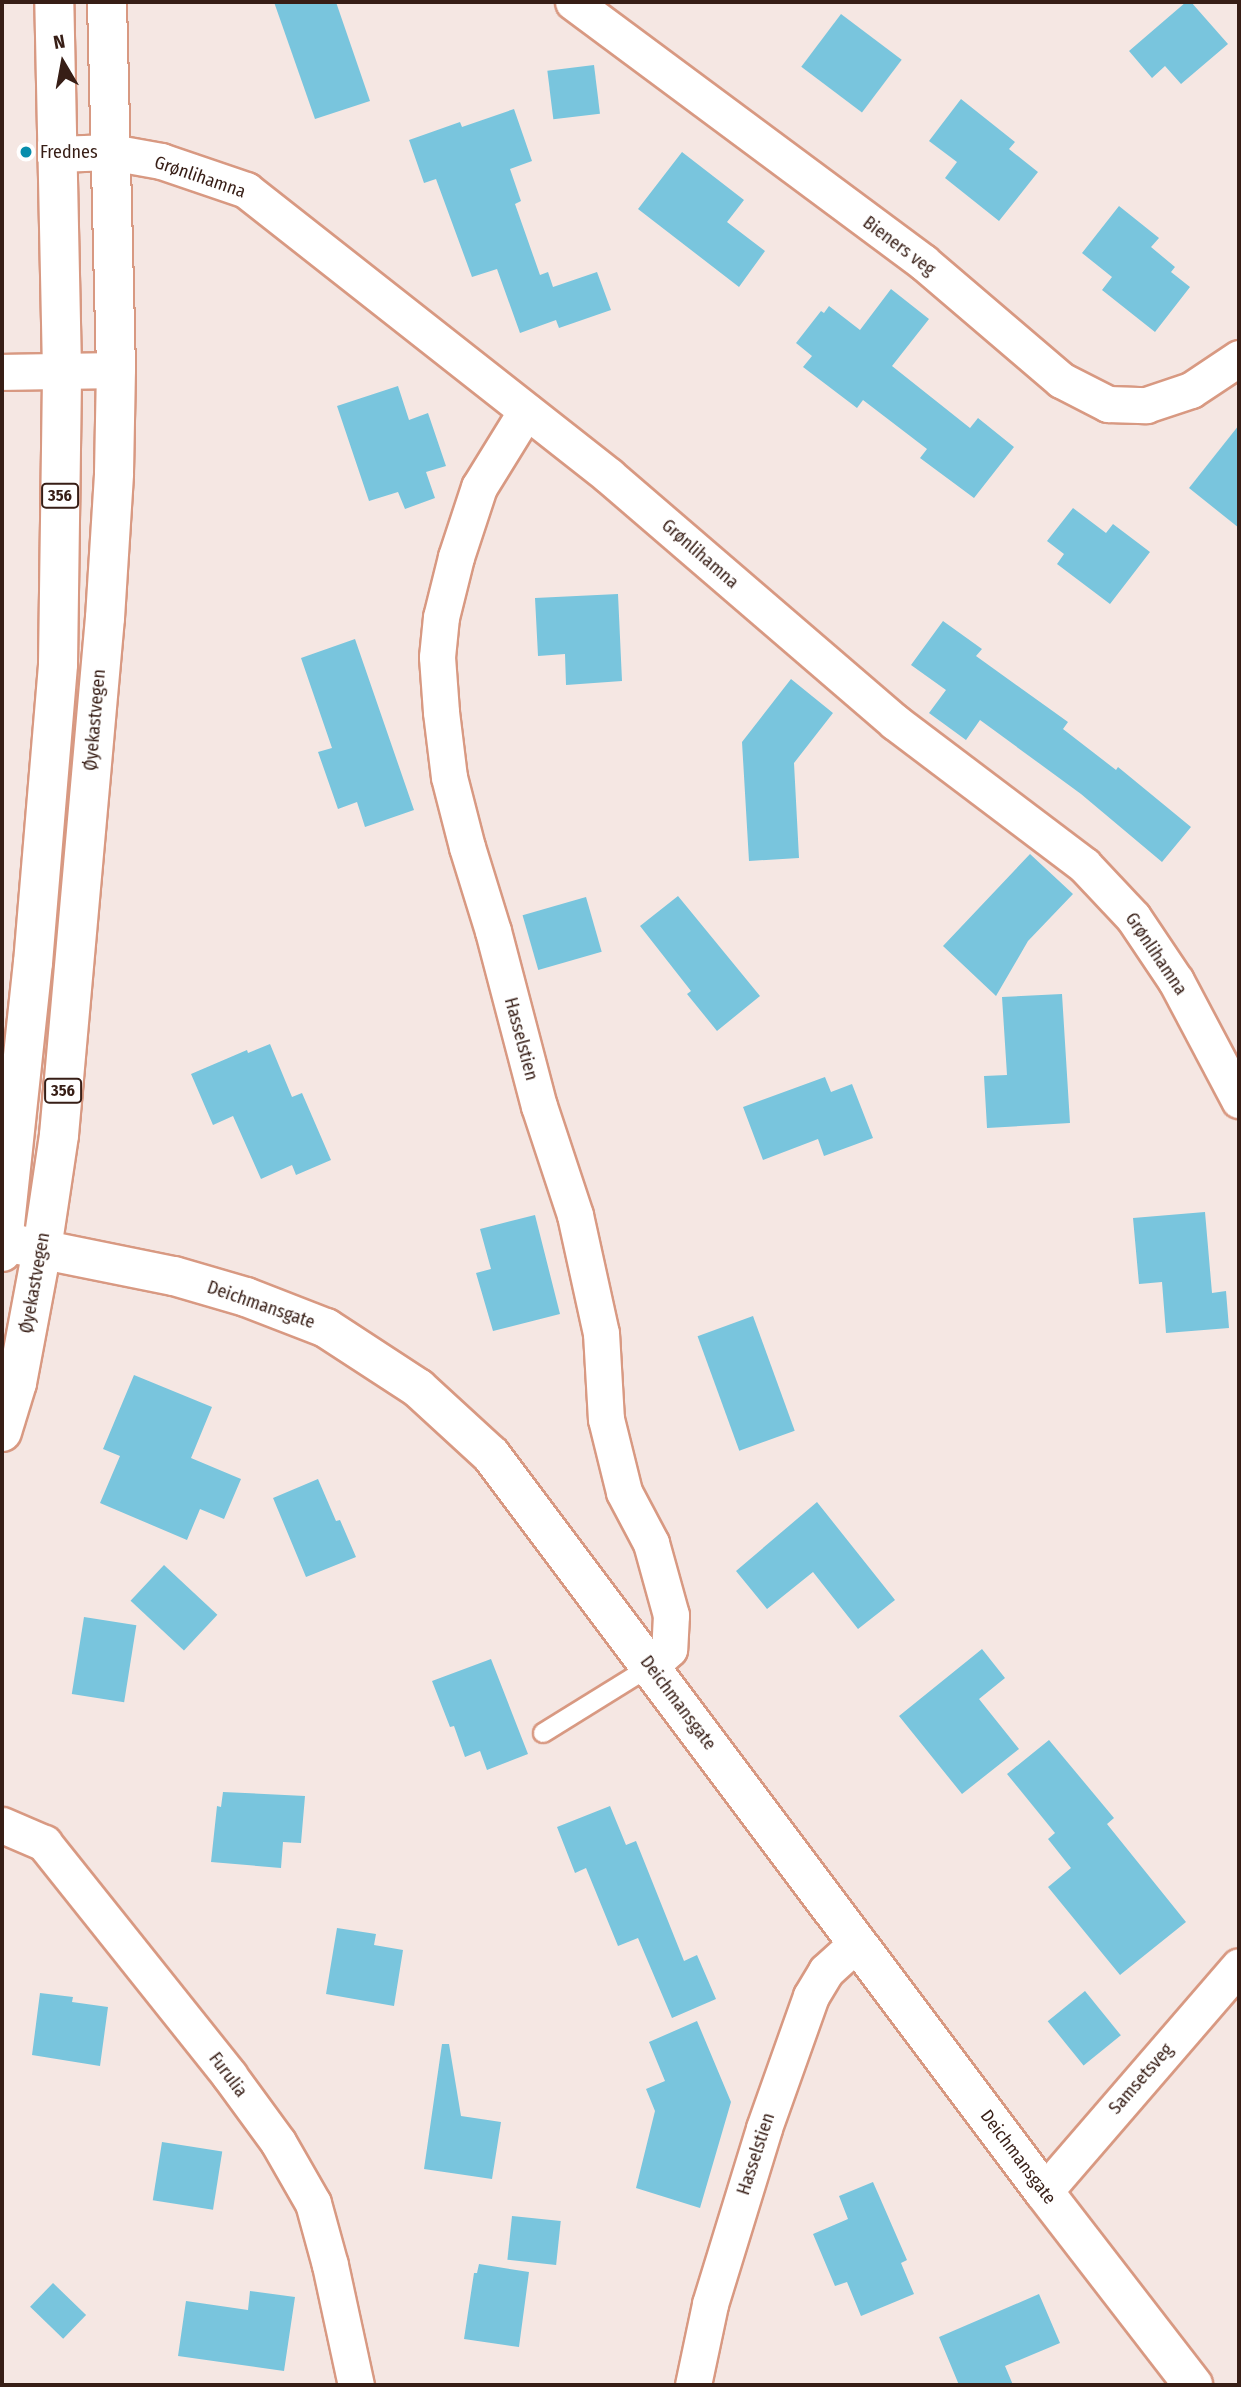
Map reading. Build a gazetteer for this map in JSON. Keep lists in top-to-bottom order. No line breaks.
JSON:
{"streets":{"main road":["356","Øyekastvegen","Deichmansgate"],"street":["Grønlihamna","Bieners veg","Hasselstien","Furulia","Samsetsveg"]},"crossings":[["Grønlihamna","356"],["Grønlihamna","Øyekastvegen"],["Grønlihamna","Hasselstien"],["356","Deichmansgate"],["Øyekastvegen","Deichmansgate"],["Hasselstien","Deichmansgate"],["Deichmansgate","Samsetsveg"]],"places":["Frednes"],"north":"top"}
